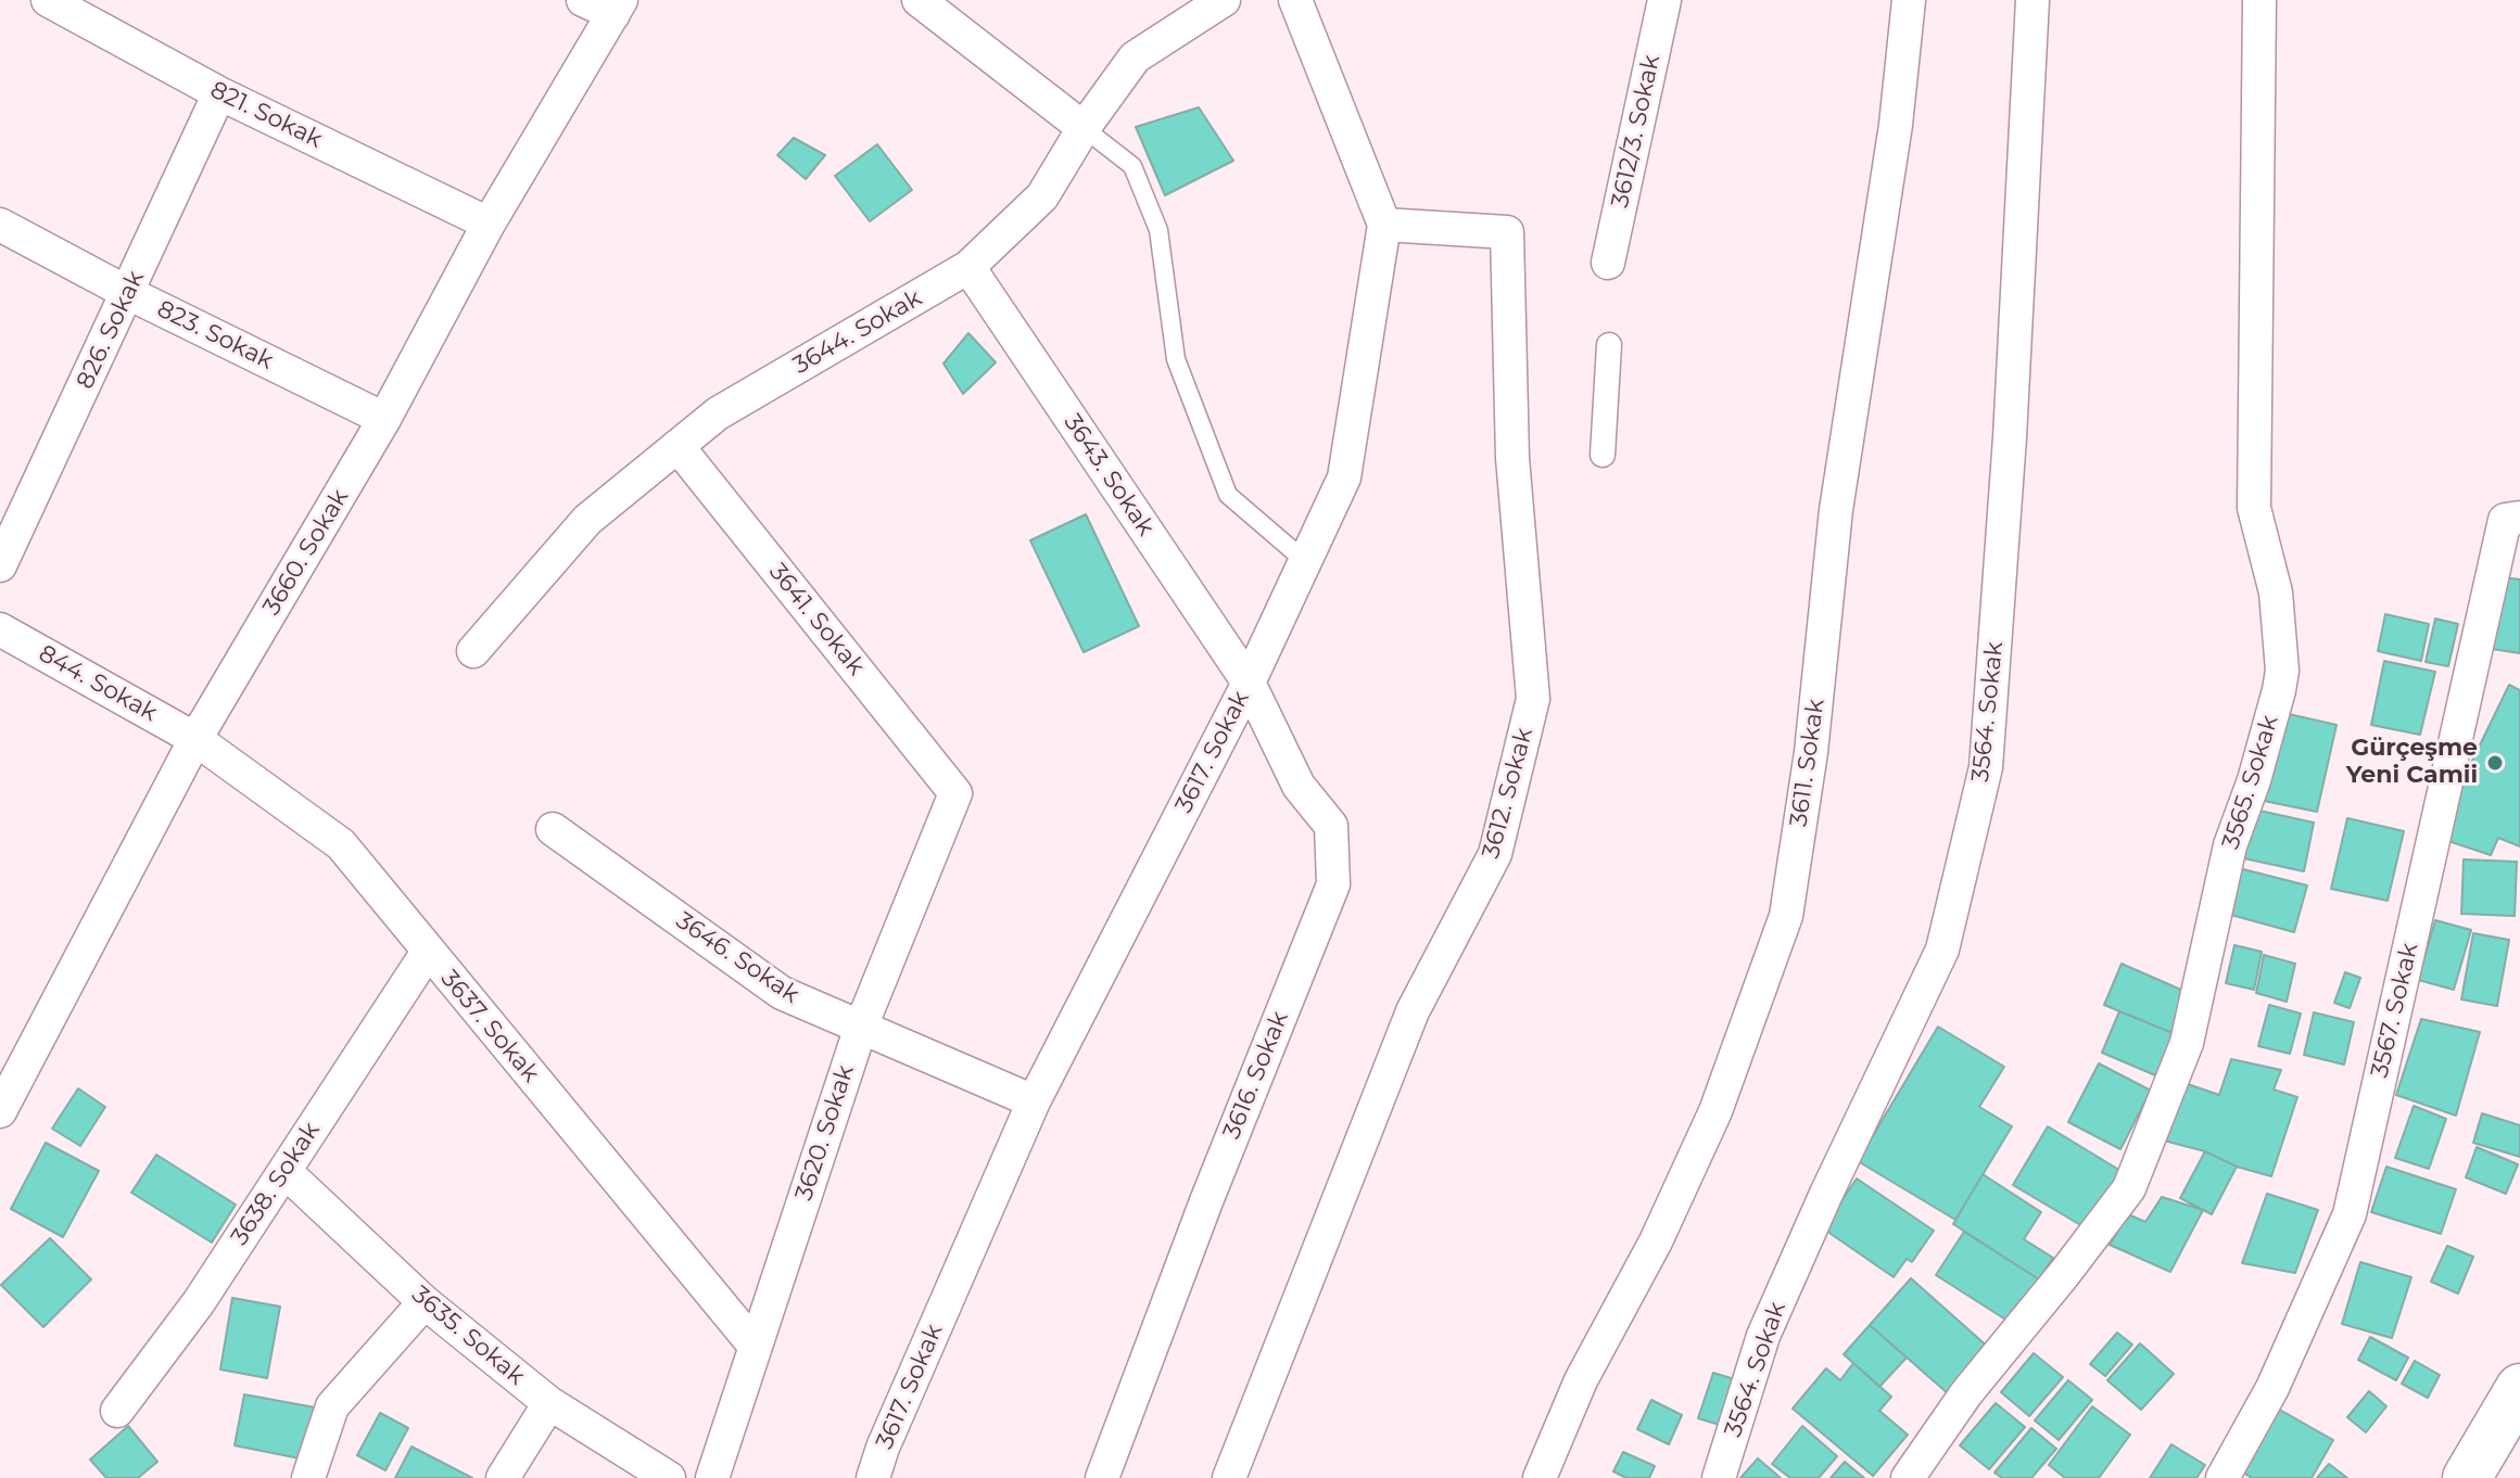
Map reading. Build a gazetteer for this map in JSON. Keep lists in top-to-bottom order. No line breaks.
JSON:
{"streets":{"street":["821. Sokak","3612/3. Sokak","826. Sokak","3644. Sokak","823. Sokak","3643. Sokak","3660. Sokak","3641. Sokak","844. Sokak","3564. Sokak","3617. Sokak","3611. Sokak","3565. Sokak","3612. Sokak","3646. Sokak","3567. Sokak","3637. Sokak","3616. Sokak","3620. Sokak","3638. Sokak","3635. Sokak"]},"crossings":[["821. Sokak","826. Sokak"],["821. Sokak","3660. Sokak"],["826. Sokak","823. Sokak"],["3644. Sokak","3643. Sokak"],["3644. Sokak","3641. Sokak"],["823. Sokak","3660. Sokak"],["3643. Sokak","3617. Sokak"],["3643. Sokak","3616. Sokak"],["3660. Sokak","844. Sokak"],["3660. Sokak","3637. Sokak"],["3641. Sokak","3620. Sokak"],["844. Sokak","3637. Sokak"],["3617. Sokak","3612. Sokak"],["3617. Sokak","3646. Sokak"],["3617. Sokak","3616. Sokak"],["3646. Sokak","3620. Sokak"],["3637. Sokak","3620. Sokak"],["3637. Sokak","3638. Sokak"],["3638. Sokak","3635. Sokak"]],"places":["Gürçeşme Yeni Camii"]}
